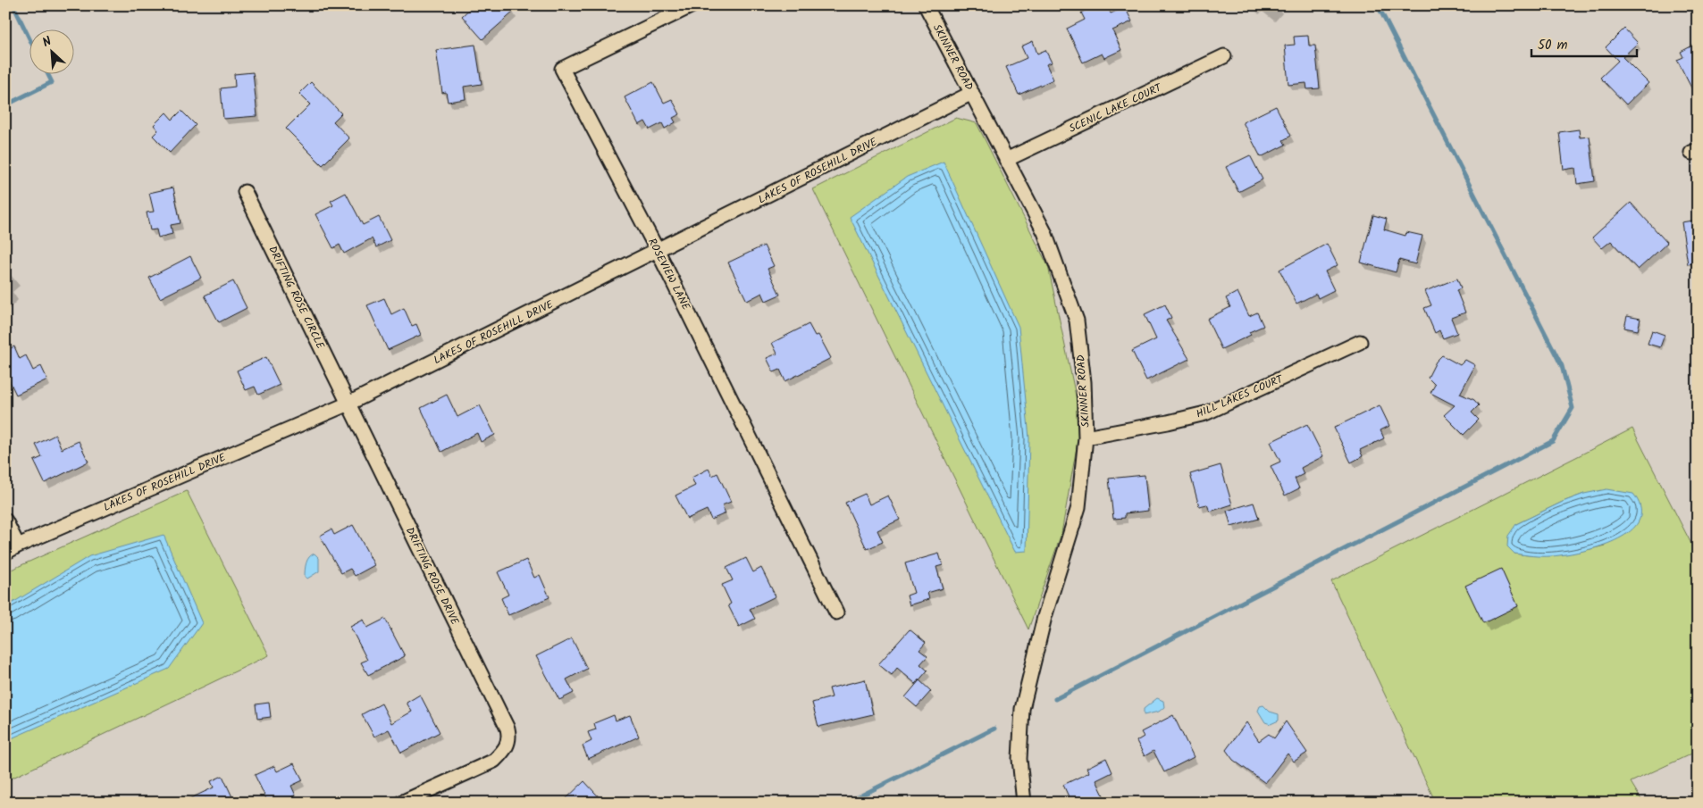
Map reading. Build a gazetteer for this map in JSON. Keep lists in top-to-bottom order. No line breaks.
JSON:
{"streets":{"street":["SKINNER ROAD","SCENIC LAKE COURT","LAKES OF ROSEHILL DRIVE","ROSEVIEW LANE","DRIFTING ROSE CIRCLE","HILL LAKES COURT","DRIFTING ROSE DRIVE"]},"crossings":[["SKINNER ROAD","SCENIC LAKE COURT"],["SKINNER ROAD","LAKES OF ROSEHILL DRIVE"],["SKINNER ROAD","HILL LAKES COURT"],["LAKES OF ROSEHILL DRIVE","ROSEVIEW LANE"],["LAKES OF ROSEHILL DRIVE","DRIFTING ROSE CIRCLE"],["LAKES OF ROSEHILL DRIVE","DRIFTING ROSE DRIVE"],["DRIFTING ROSE CIRCLE","DRIFTING ROSE DRIVE"]],"scale_bar":"50 m","north":"top left"}
